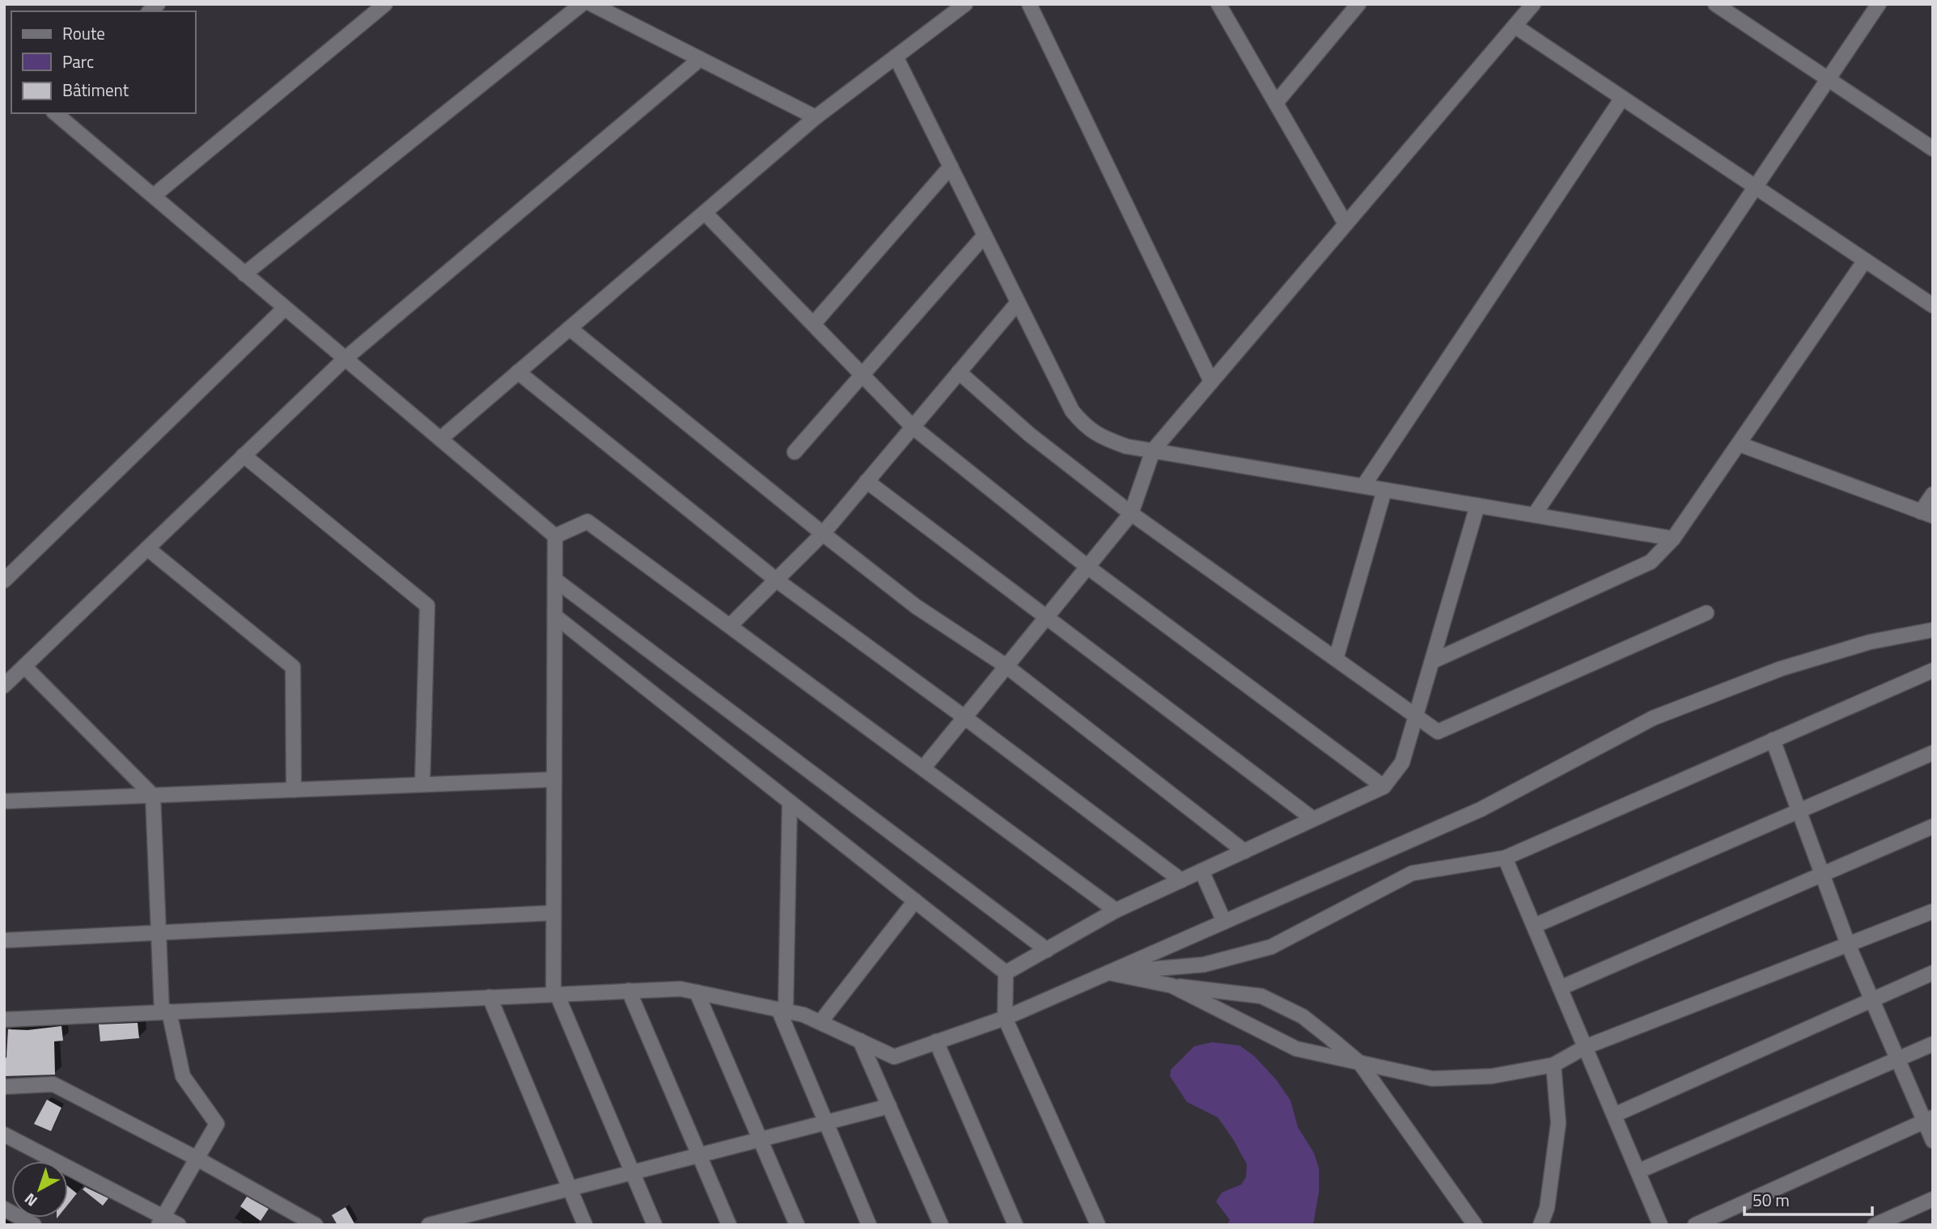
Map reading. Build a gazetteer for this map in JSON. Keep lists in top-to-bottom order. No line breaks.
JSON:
{"legend":["Route","Parc","Bâtiment"],"scale_bar":"50 m","north":"bottom left"}
